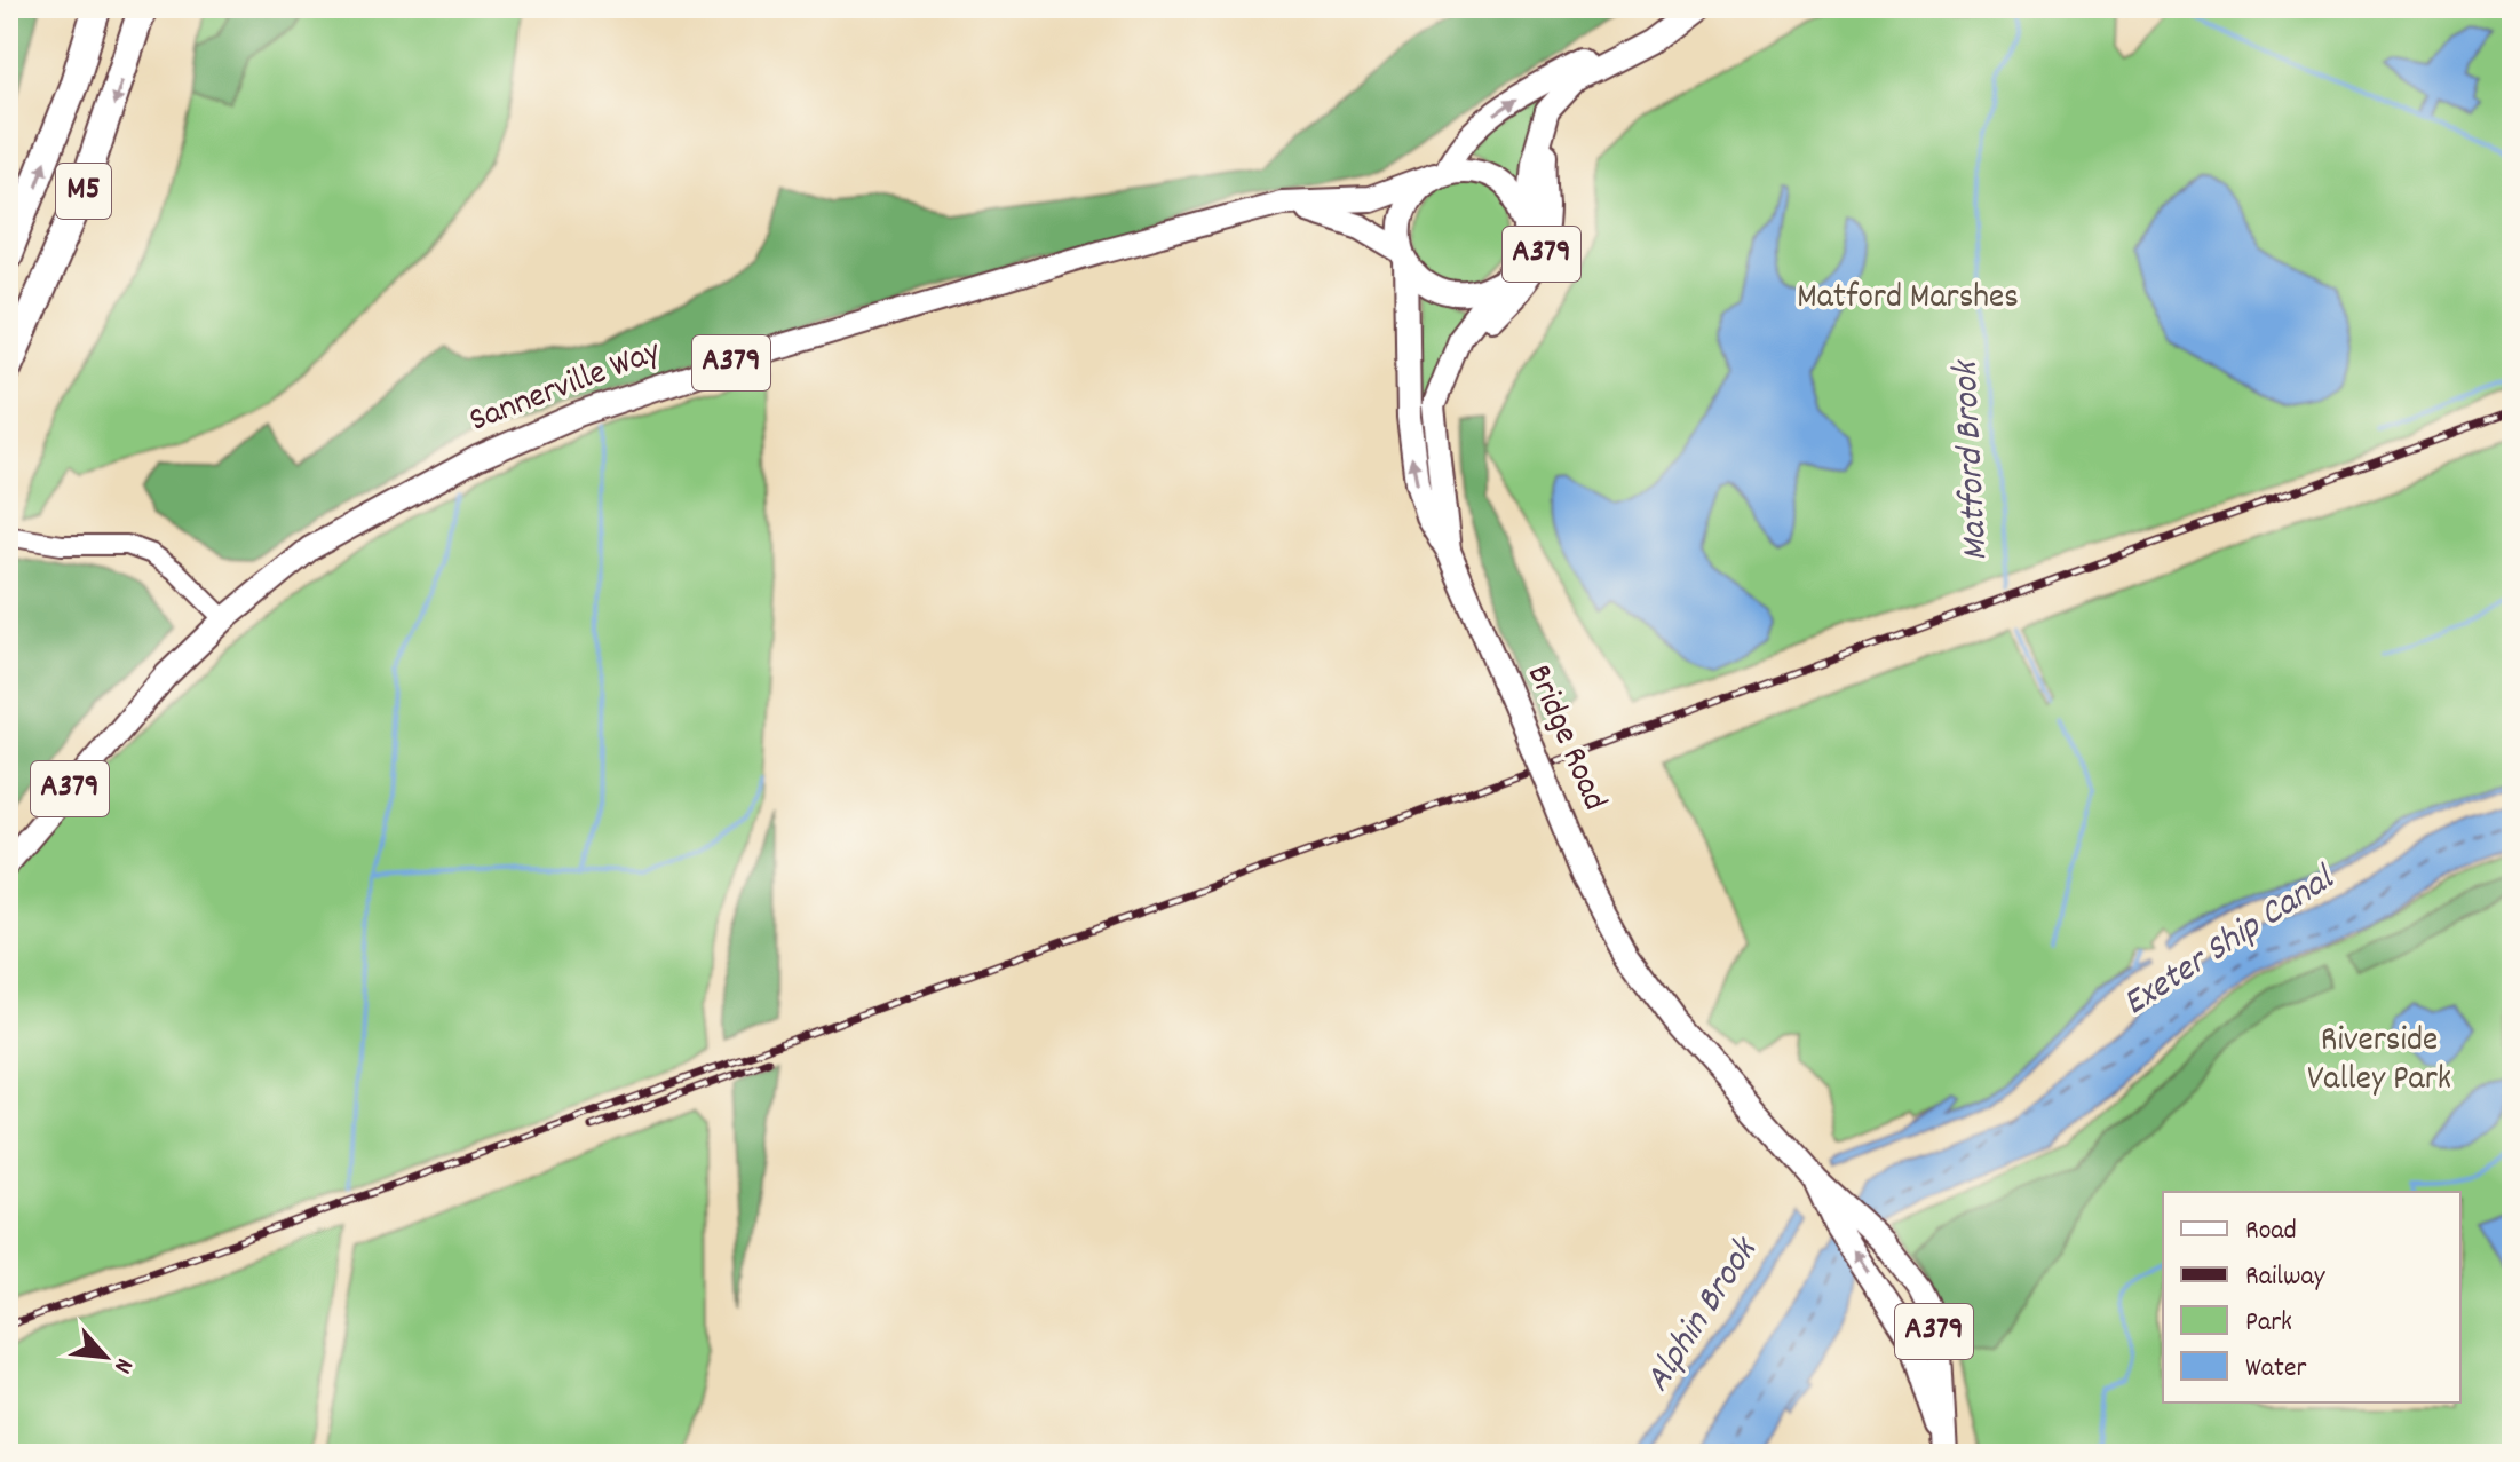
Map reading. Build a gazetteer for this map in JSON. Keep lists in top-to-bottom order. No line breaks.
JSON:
{"streets":{"highway":["M5"],"main road":["A379","Sannerville Way","Bridge Road"]},"crossings":[["A379","Sannerville Way"],["A379","Bridge Road"],["Sannerville Way","Bridge Road"]],"water":["Matford Brook","Exeter Ship Canal","Alphin Brook"],"parks":["Matford Marshes","Riverside Valley Park"],"legend":["Road","Railway","Park","Water"],"north":"bottom right"}
